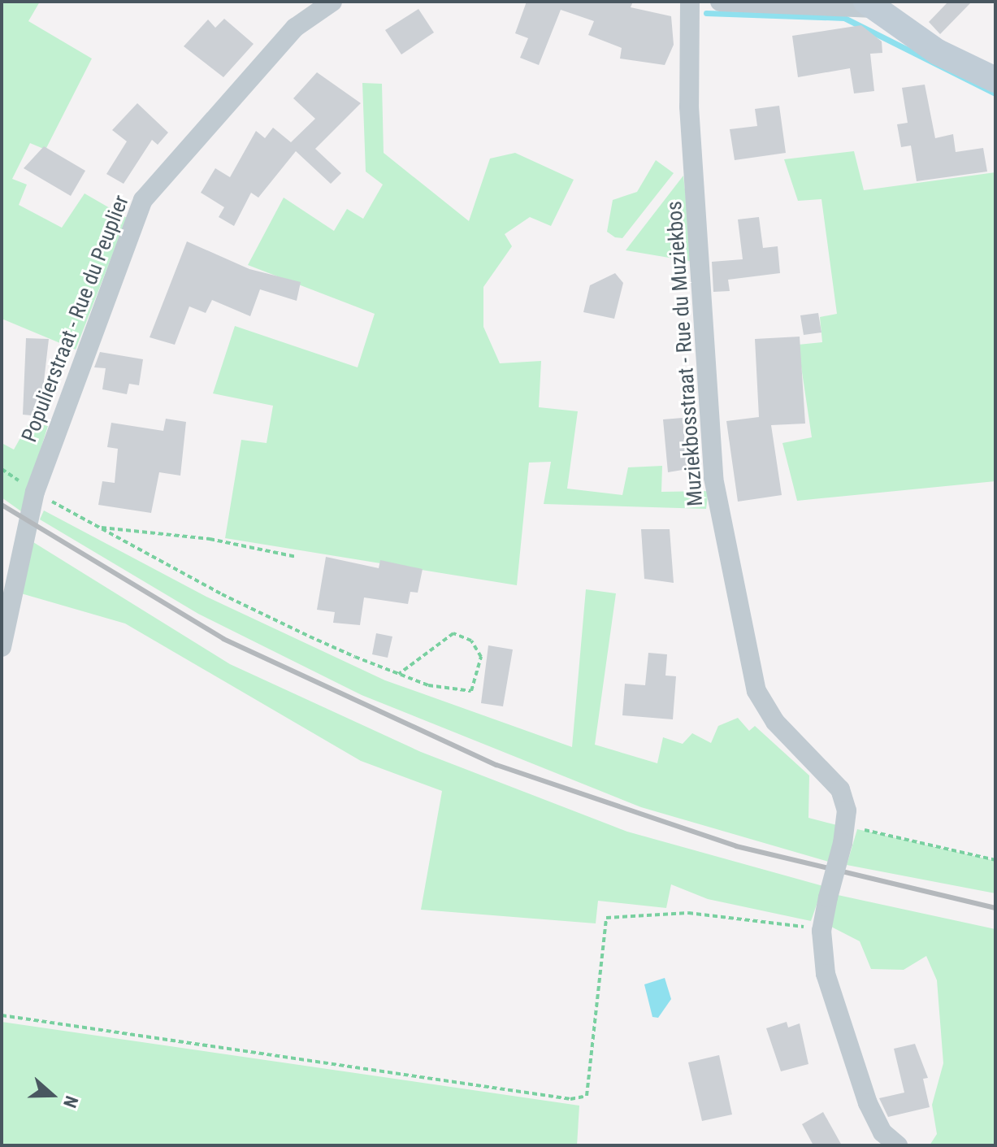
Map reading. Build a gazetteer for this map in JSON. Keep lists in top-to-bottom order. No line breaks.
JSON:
{"streets":{"street":["Populierstraat - Rue du Peuplier","Muziekbosstraat - Rue du Muziekbos"]},"north":"right"}
